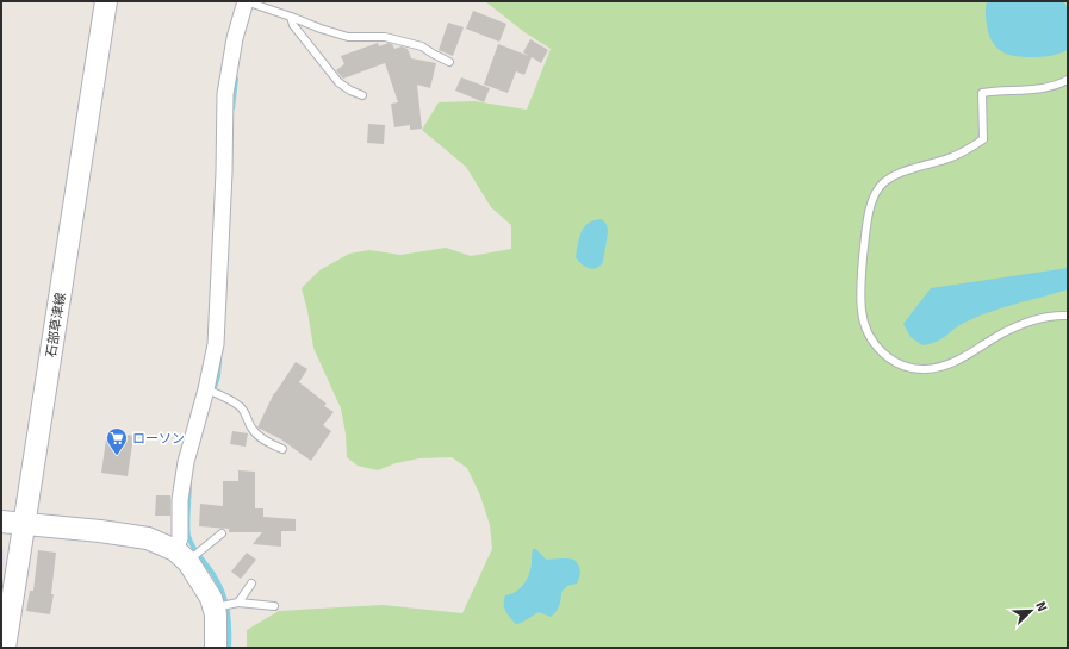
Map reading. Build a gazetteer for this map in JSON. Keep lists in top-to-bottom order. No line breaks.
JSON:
{"streets":{"main road":["石部草津線"]},"places":{"supermarket":["ローソン"]},"north":"top right"}
